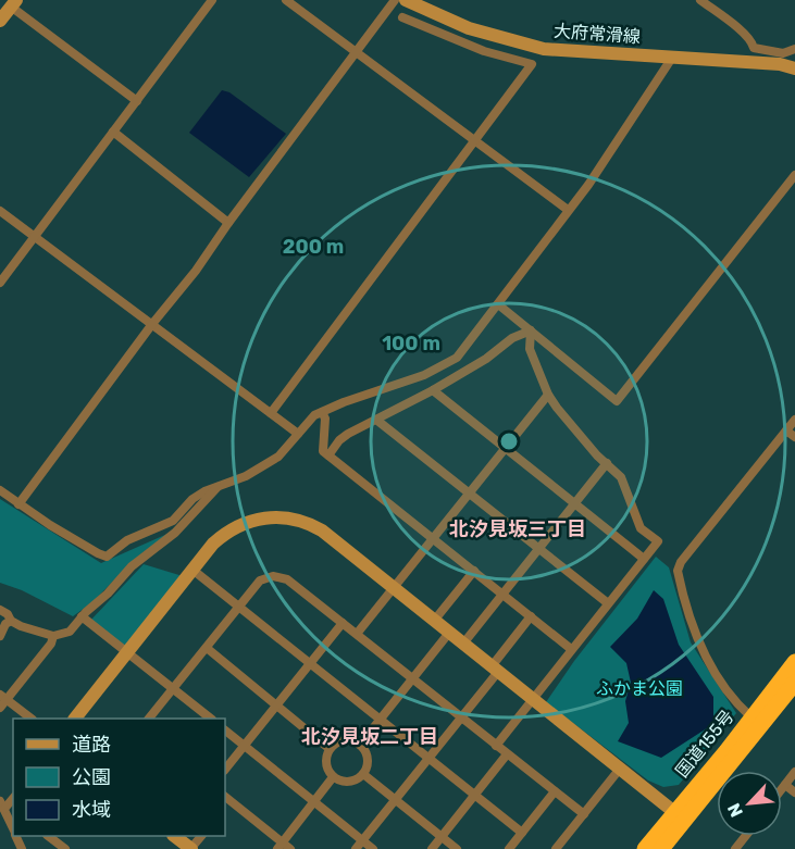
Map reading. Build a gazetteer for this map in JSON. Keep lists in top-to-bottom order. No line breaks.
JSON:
{"streets":{"highway":["国道155号"],"street":["大府常滑線"]},"districts":["北汐見坂三丁目","北汐見坂二丁目"],"parks":["ふかま公園"],"legend":["道路","公園","水域"],"north":"bottom left","rings":["200 m","100 m"]}
